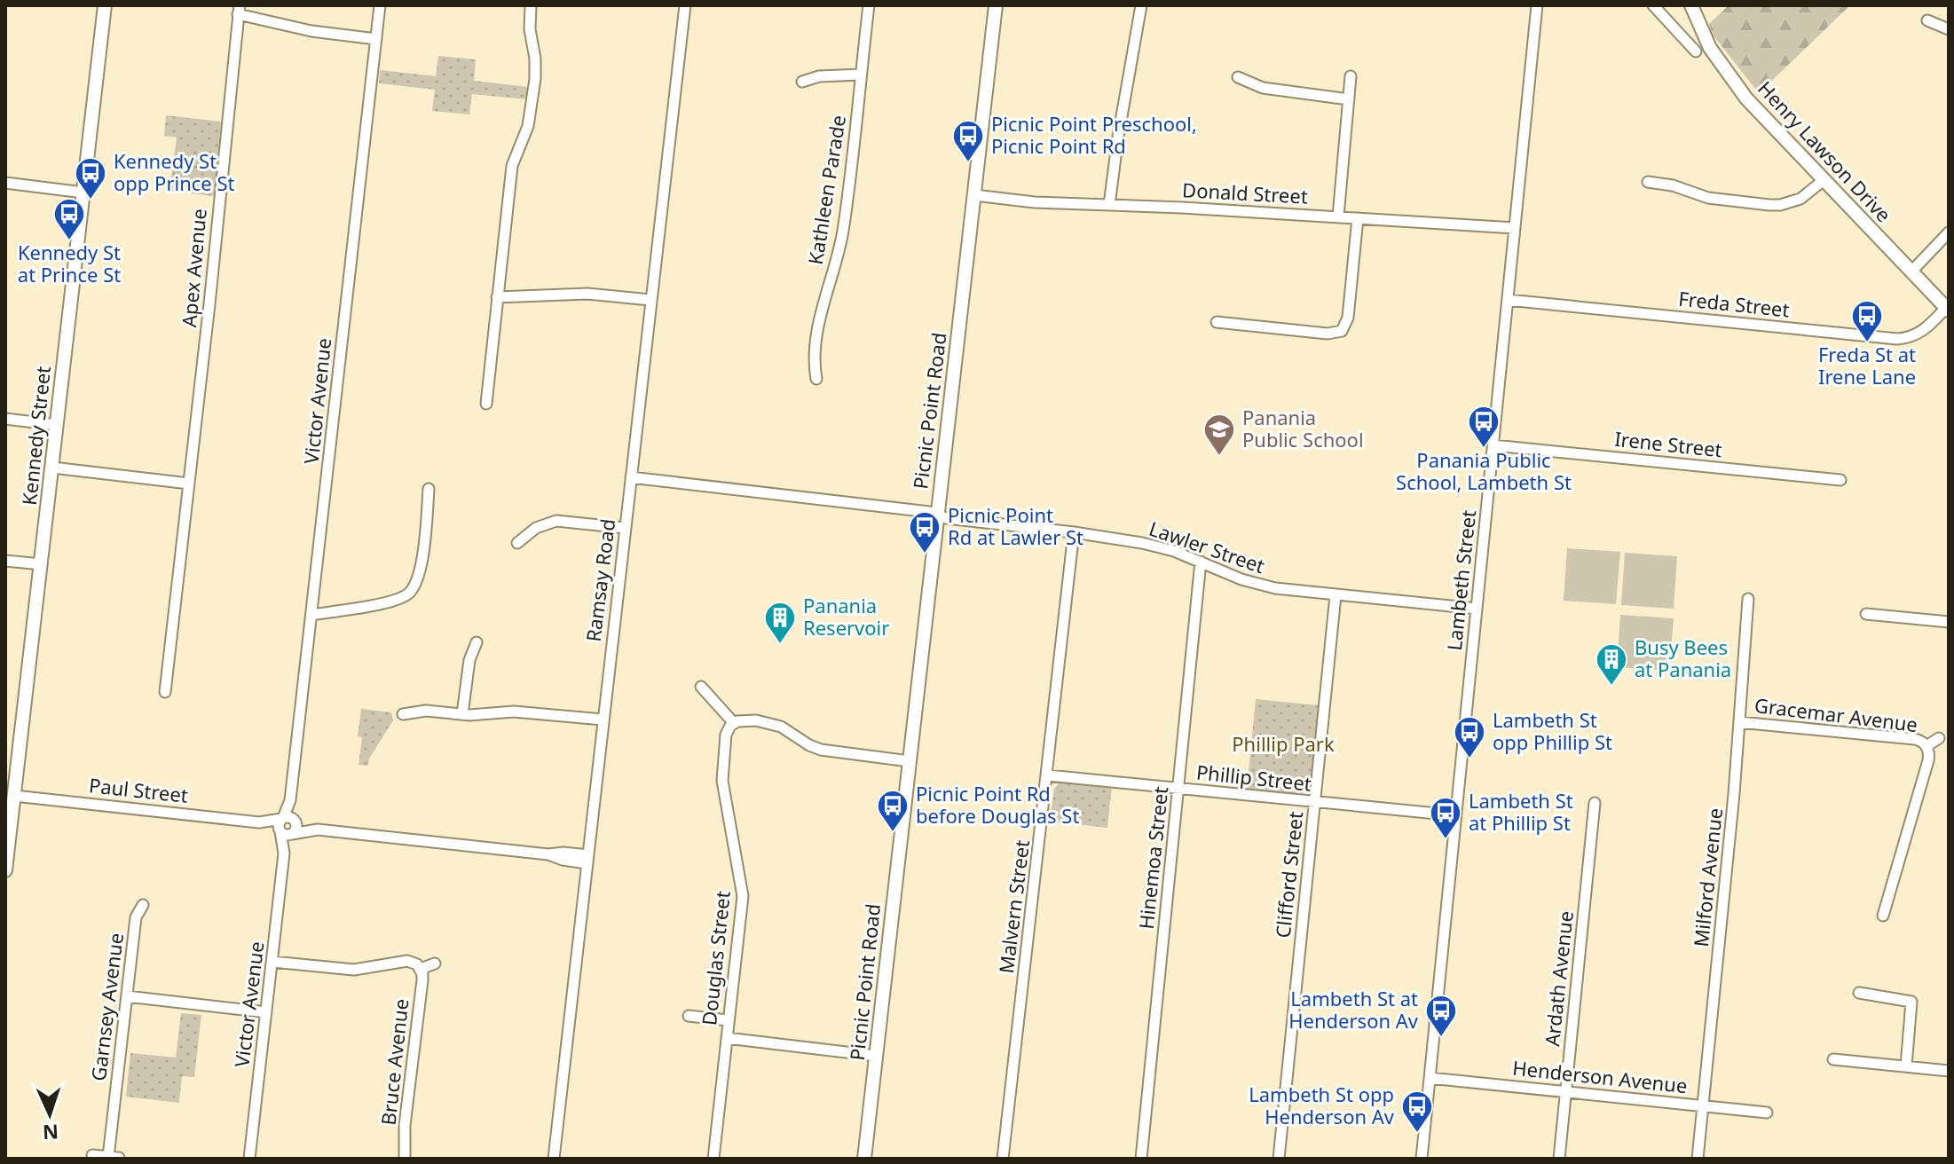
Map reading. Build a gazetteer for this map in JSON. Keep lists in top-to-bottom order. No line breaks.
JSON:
{"streets":{"street":["Henry Lawson Drive","Kathleen Parade","Donald Street","Apex Avenue","Freda Street","Victor Avenue","Picnic Point Road","Kennedy Street","Irene Street","Lawler Street","Ramsay Road","Lambeth Street","Gracemar Avenue","Phillip Street","Paul Street","Hinemoa Street","Clifford Street","Milford Avenue","Malvern Street","Douglas Street","Ardath Avenue","Garnsey Avenue","Bruce Avenue","Henderson Avenue"]},"crossings":[["Henry Lawson Drive","Freda Street"],["Donald Street","Picnic Point Road"],["Donald Street","Lambeth Street"],["Apex Avenue","Victor Avenue"],["Freda Street","Lambeth Street"],["Victor Avenue","Paul Street"],["Picnic Point Road","Lawler Street"],["Kennedy Street","Paul Street"],["Irene Street","Lambeth Street"],["Lawler Street","Ramsay Road"],["Lawler Street","Lambeth Street"],["Lawler Street","Hinemoa Street"],["Lawler Street","Clifford Street"],["Lawler Street","Malvern Street"],["Lambeth Street","Phillip Street"],["Lambeth Street","Henderson Avenue"],["Gracemar Avenue","Milford Avenue"],["Phillip Street","Hinemoa Street"],["Phillip Street","Clifford Street"],["Phillip Street","Malvern Street"],["Milford Avenue","Henderson Avenue"],["Ardath Avenue","Henderson Avenue"]],"parks":["Phillip Park"],"places":{"bus stop":["Picnic Point Preschool, Picnic Point Rd","Kennedy St opp Prince St","Kennedy St at Prince St","Freda St at Irene Lane","Panania Public School, Lambeth St","Picnic Point Rd at Lawler St","Lambeth St opp Phillip St","Picnic Point Rd before Douglas St","Lambeth St at Phillip St","Lambeth St at Henderson Av","Lambeth St opp Henderson Av"],"school or university":["Panania Public School"],"building":["Panania Reservoir","Busy Bees at Panania"]},"north":"bottom"}
